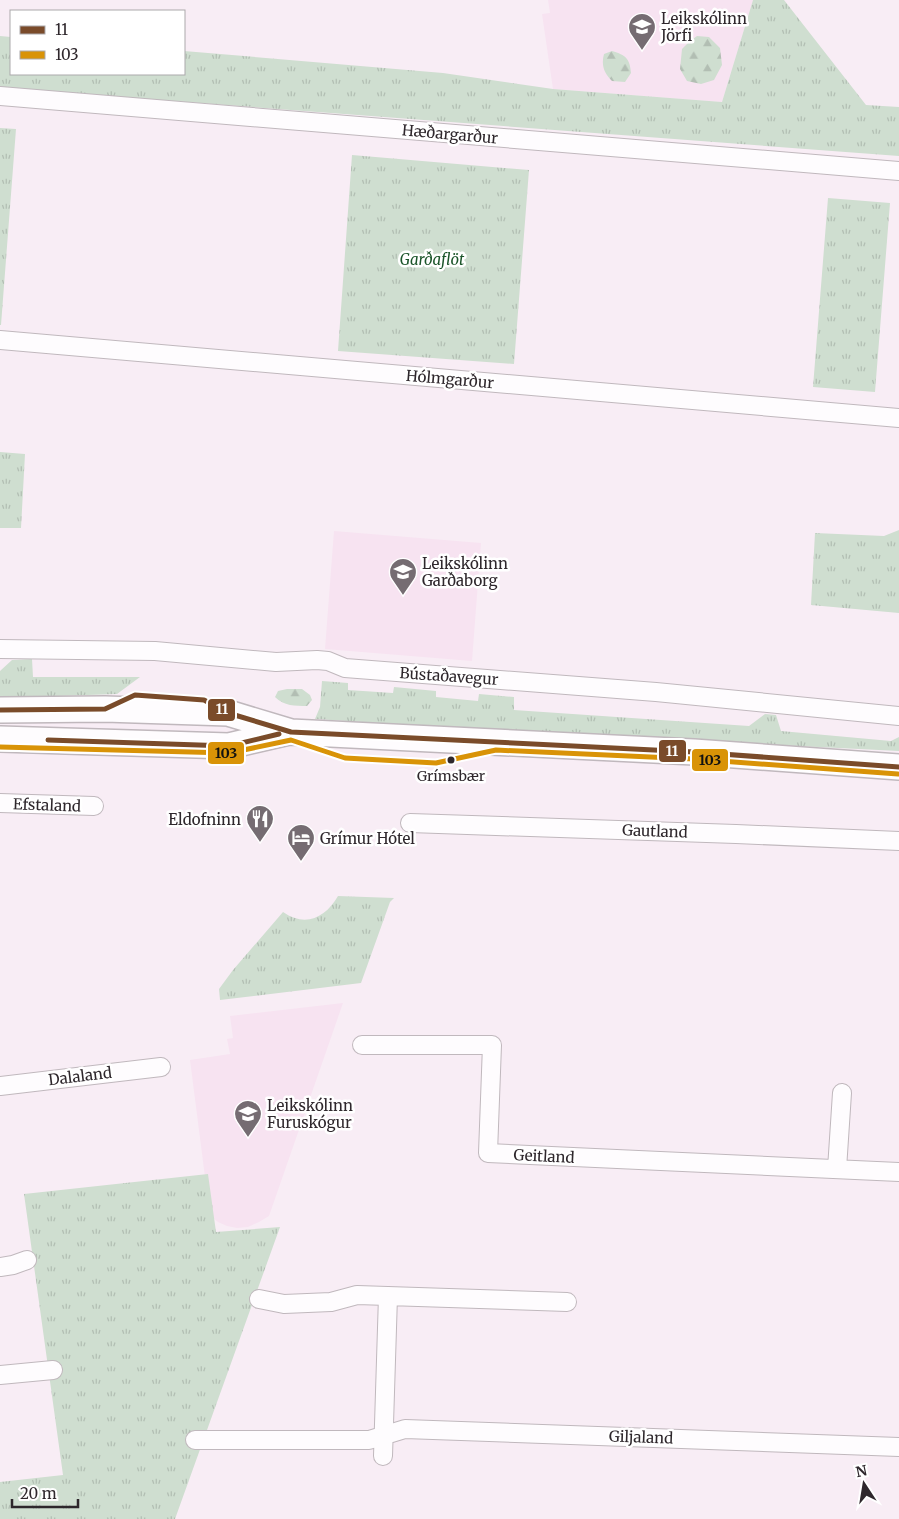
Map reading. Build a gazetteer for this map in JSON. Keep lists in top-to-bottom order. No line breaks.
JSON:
{"streets":{"street":["Hæðargarður","Hólmgarður","Bústaðavegur","Efstaland","Gautland","Dalaland","Geitland","Giljaland"]},"parks":["Garðaflöt"],"places":{"school or university":["Leikskólinn Jörfi","Leikskólinn Garðaborg","Leikskólinn Furuskógur"],"other":["Grímsbær"],"restaurant":["Eldofninn"],"hotel":["Grímur Hótel"]},"lines":["transit line 11","transit line 103"],"legend":["11","103"],"scale_bar":"20 m","north":"top"}
